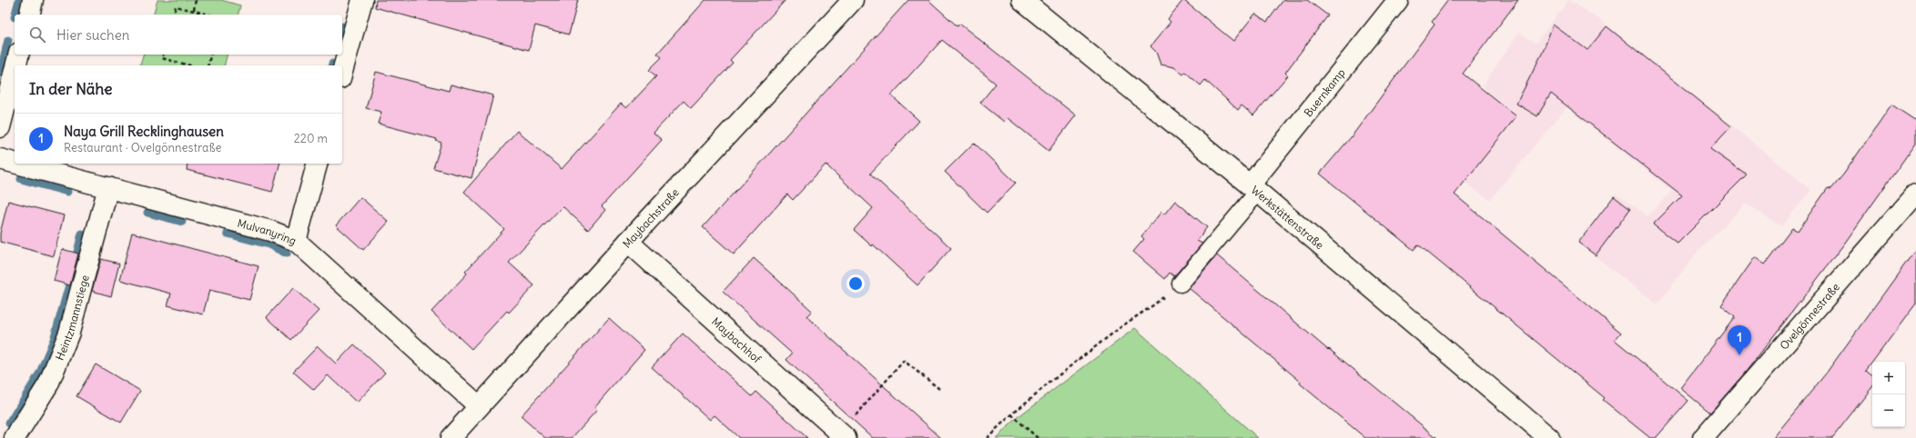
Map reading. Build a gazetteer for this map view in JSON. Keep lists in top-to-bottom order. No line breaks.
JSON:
{"streets":{"street":["Buernkamp","Maybachstraße","Werkstättenstraße","Mulvanyring","Ovelgönnestraße","Heintzmannstiege","Maybachhof"]},"crossings":[["Buernkamp","Werkstättenstraße"],["Maybachstraße","Mulvanyring"],["Maybachstraße","Maybachhof"],["Mulvanyring","Heintzmannstiege"]],"page":{"search":"Hier suchen","heading":"In der Nähe","list":[{"mark":"1","name":"Naya Grill Recklinghausen","note":"Restaurant · Ovelgönnestraße","value":"220 m"}],"pins":"1","map_buttons":["+","−"]}}
